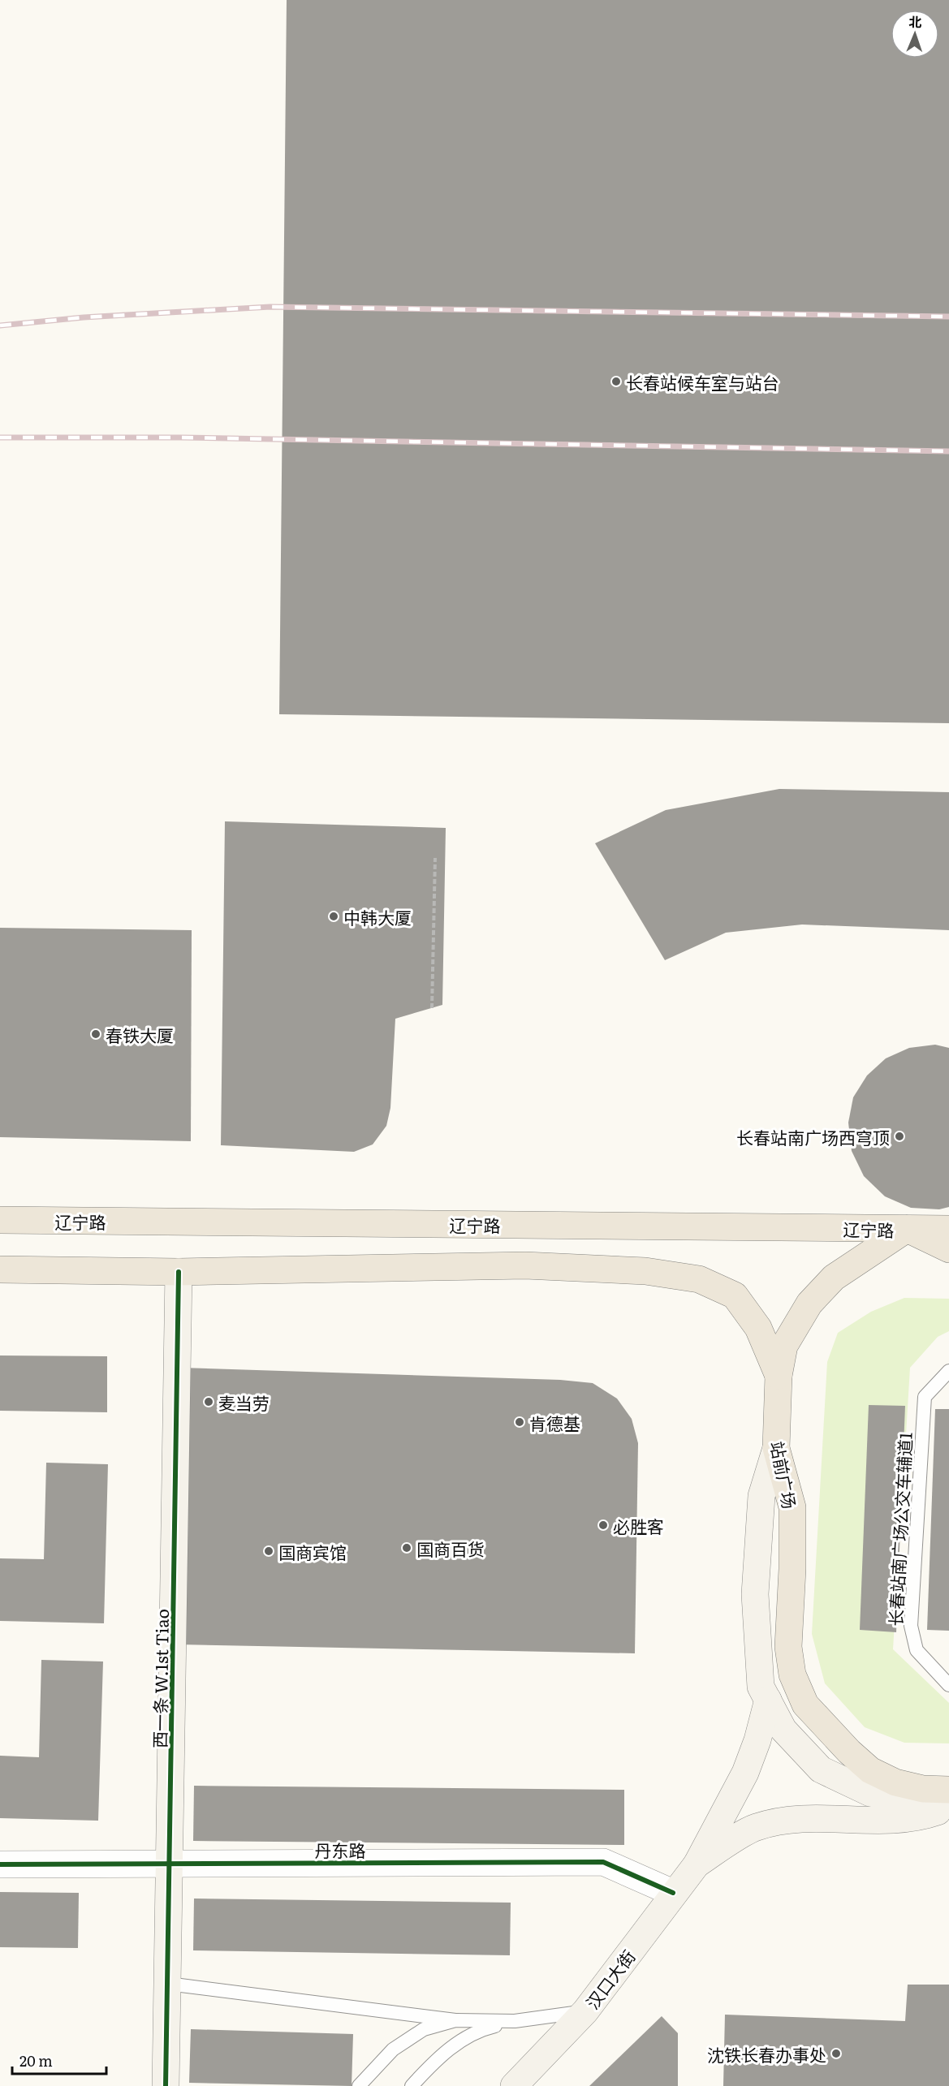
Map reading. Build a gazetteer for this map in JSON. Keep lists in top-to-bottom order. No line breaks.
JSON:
{"streets":{"main road":["辽宁路","站前广场","西一条 W.1st Tiao","汉口大街"],"street":["丹东路"],"lane":["长春站南广场公交车辅道1"]},"crossings":[["辽宁路","站前广场"],["西一条 W.1st Tiao","丹东路"],["丹东路","汉口大街"]],"places":["长春站候车室与站台","中韩大厦","春铁大厦","长春站南广场西穹顶","麦当劳","肯德基","必胜客","国商百货","国商宾馆","沈铁长春办事处"],"scale_bar":"20 m","north":"top"}
